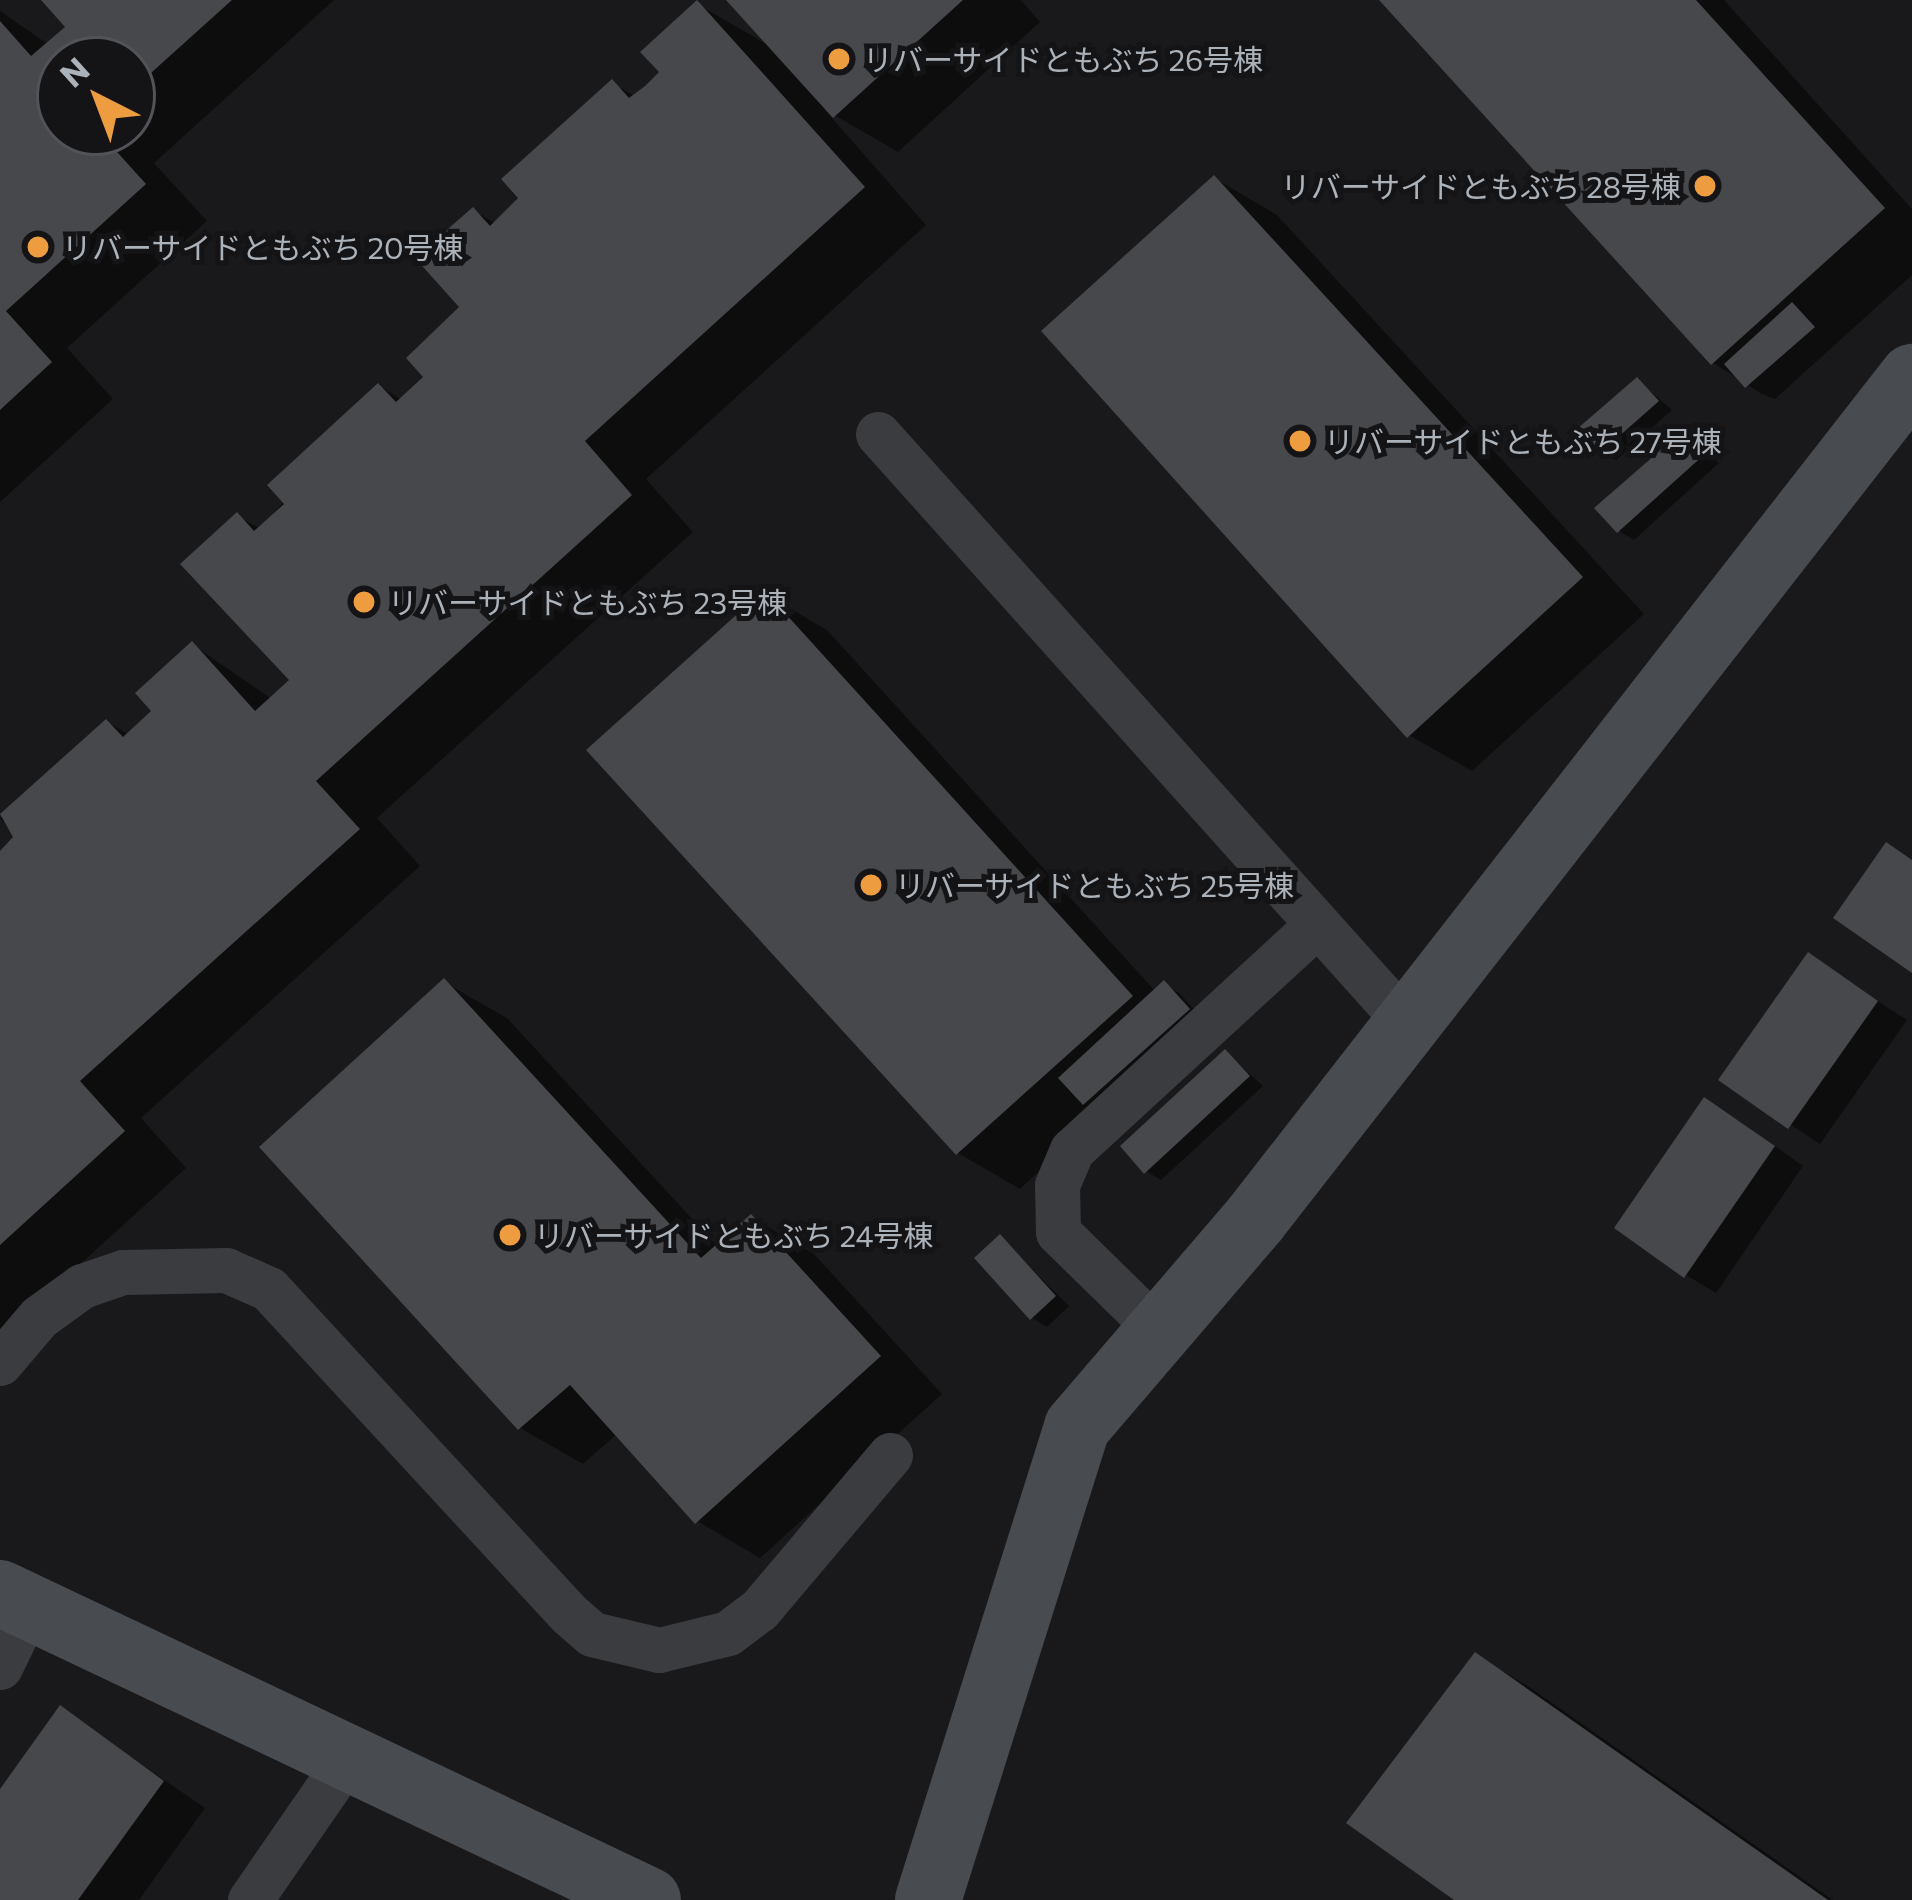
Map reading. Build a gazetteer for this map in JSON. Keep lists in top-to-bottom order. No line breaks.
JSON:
{"places":["リバーサイドともぶち 26号棟","リバーサイドともぶち 28号棟","リバーサイドともぶち 20号棟","リバーサイドともぶち 27号棟","リバーサイドともぶち 23号棟","リバーサイドともぶち 25号棟","リバーサイドともぶち 24号棟"],"north":"top left"}
